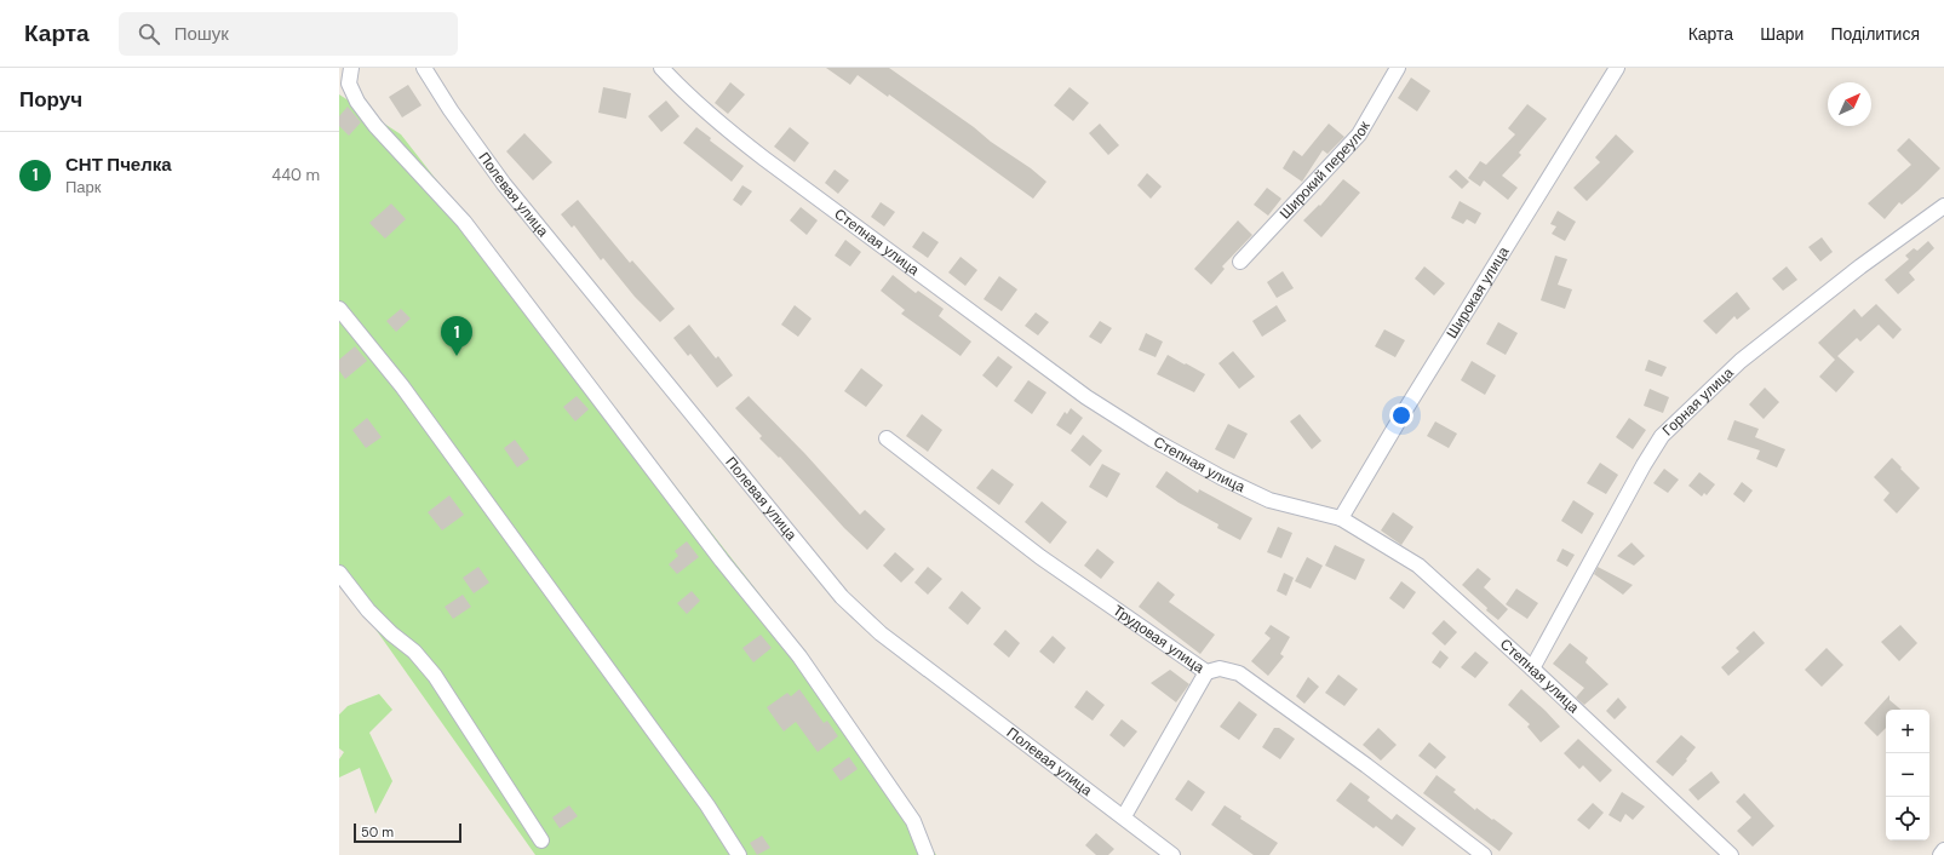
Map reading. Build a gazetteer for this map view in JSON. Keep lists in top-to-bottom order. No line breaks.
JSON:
{"streets":{"street":["Широкий переулок","Полевая улица","Степная улица","Широкая улица","Горная улица","Трудовая улица"]},"crossings":[["Степная улица","Широкая улица"],["Степная улица","Горная улица"]],"scale_bar":"50 m","north":"top right","page":{"header":"Карта","search":"Пошук","nav":["Карта","Шари","Поділитися"],"heading":"Поруч","list":[{"mark":"1","name":"СНТ Пчелка","note":"Парк","value":"440 m"}],"pins":"1","map_buttons":["+","−"],"scale":"50 m"}}
